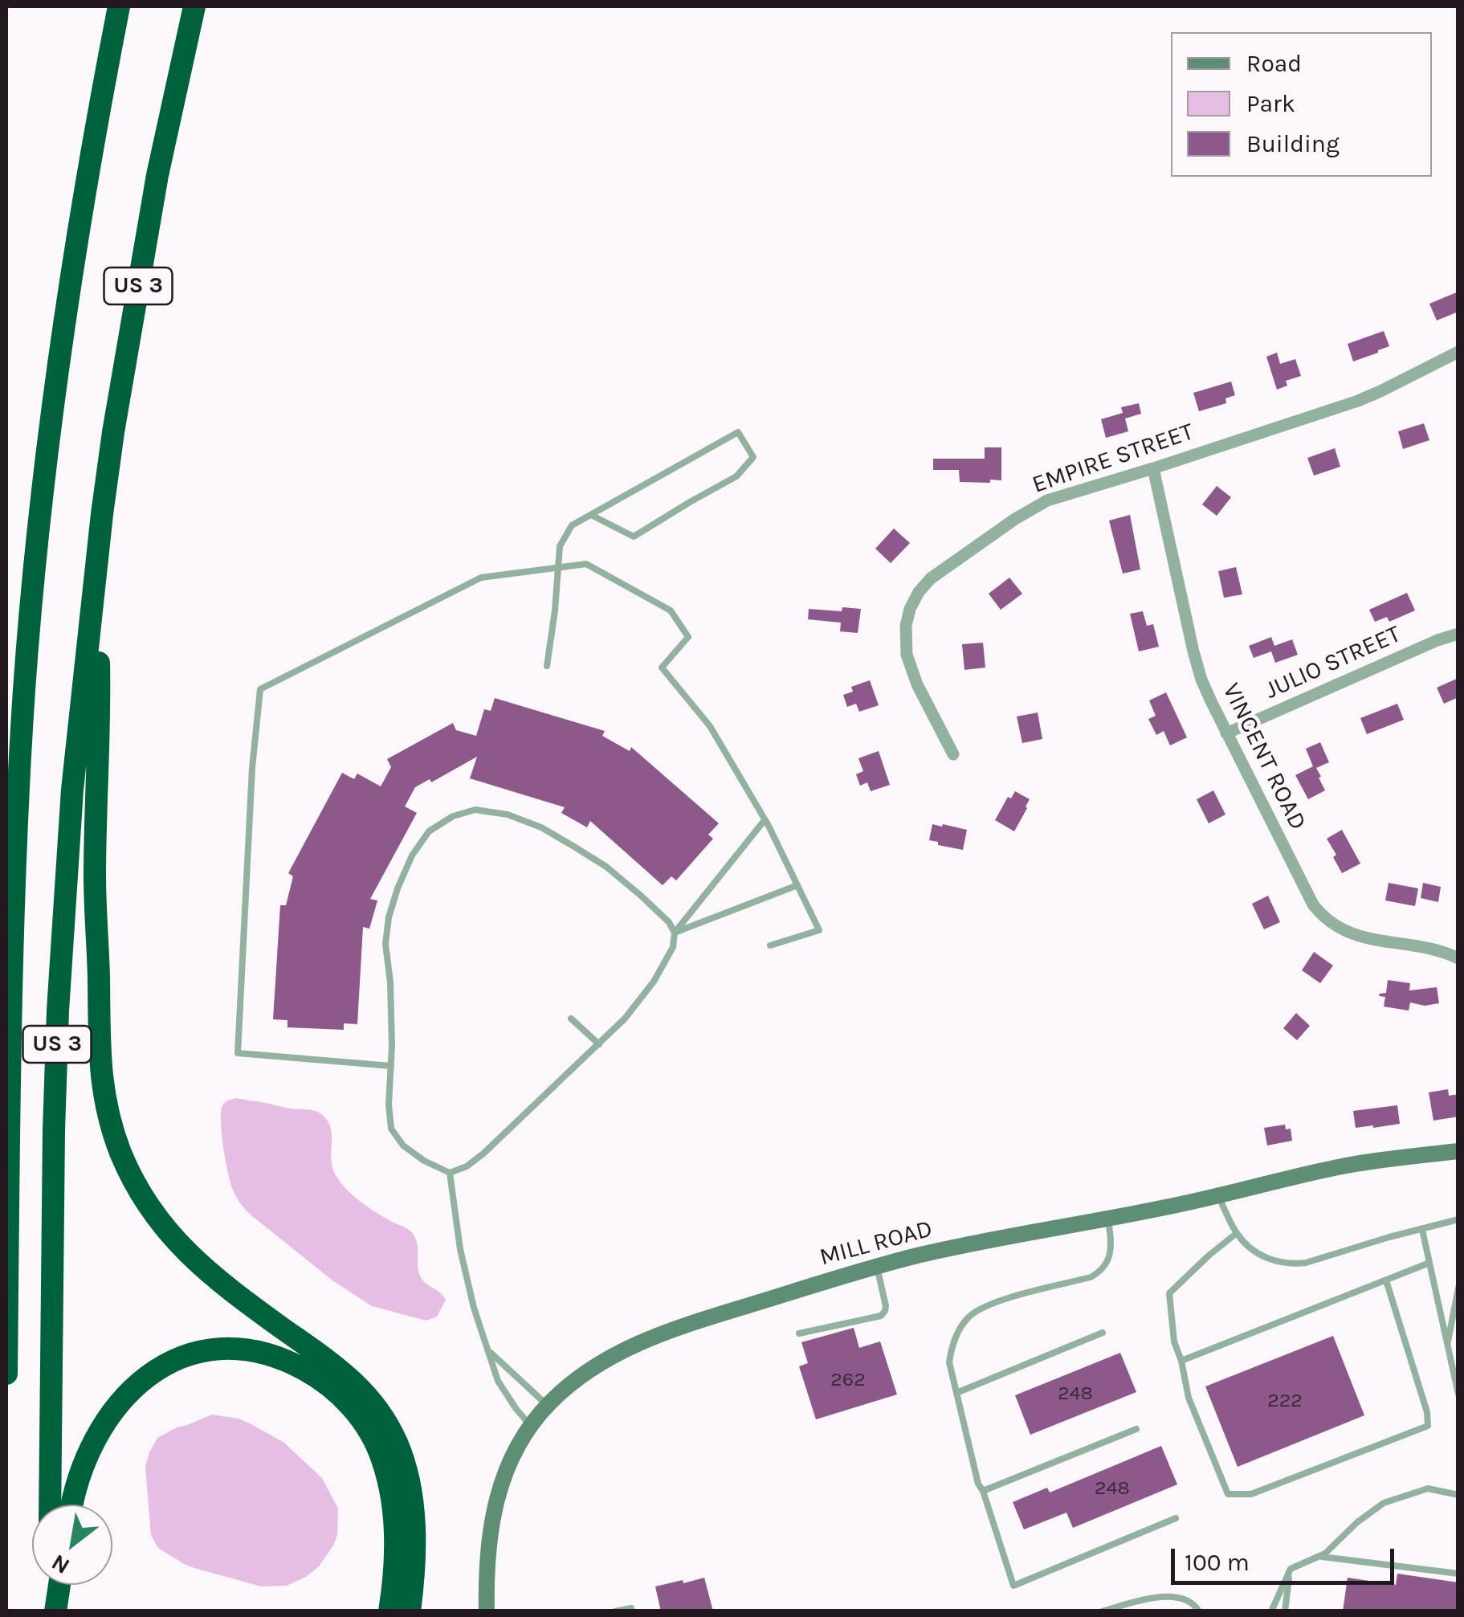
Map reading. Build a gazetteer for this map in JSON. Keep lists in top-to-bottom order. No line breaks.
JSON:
{"streets":{"highway":["US 3"],"main road":["MILL ROAD"],"street":["EMPIRE STREET","JULIO STREET","VINCENT ROAD"]},"crossings":[["EMPIRE STREET","VINCENT ROAD"],["JULIO STREET","VINCENT ROAD"]],"house_numbers":["262","248","222","248"],"legend":["Road","Park","Building"],"scale_bar":"100 m","north":"bottom left"}
